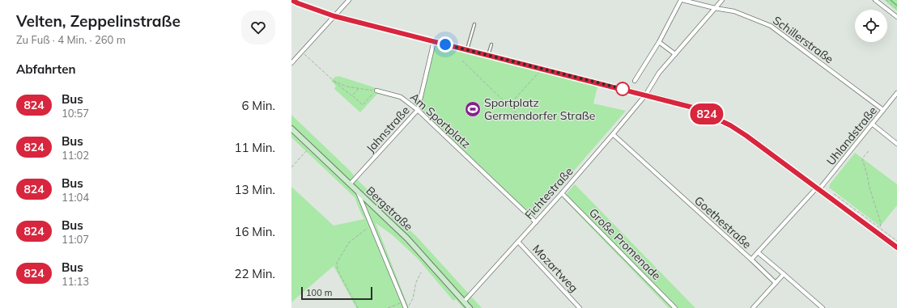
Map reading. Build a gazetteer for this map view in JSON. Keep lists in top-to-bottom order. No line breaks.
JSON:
{"streets":{"main road":["Bergstraße"],"street":["Schillerstraße","Am Sportplatz","Jahnstraße","Uhlandstraße","Fichtestraße","Goethestraße","Große Promenade","Mozartweg"]},"crossings":[["Schillerstraße","Uhlandstraße"],["Schillerstraße","Fichtestraße"],["Am Sportplatz","Jahnstraße"],["Am Sportplatz","Fichtestraße"],["Jahnstraße","Bergstraße"],["Uhlandstraße","Goethestraße"],["Fichtestraße","Bergstraße"],["Fichtestraße","Goethestraße"],["Fichtestraße","Große Promenade"],["Fichtestraße","Mozartweg"]],"places":{"sports":["Sportplatz Germendorfer Straße"]},"lines":["bus line 824"],"scale_bar":"100 m","page":{"heading":[["Velten, Zeppelinstraße","Zu Fuß · 4 Min. · 260 m"],"Abfahrten"],"on_map":"824","list":[{"mark":"824","name":"Bus","note":"10:57","value":"6 Min."},{"mark":"824","name":"Bus","note":"11:02","value":"11 Min."},{"mark":"824","name":"Bus","note":"11:04","value":"13 Min."},{"mark":"824","name":"Bus","note":"11:07","value":"16 Min."},{"mark":"824","name":"Bus","note":"11:13","value":"22 Min."}],"scale":"100 m"}}
